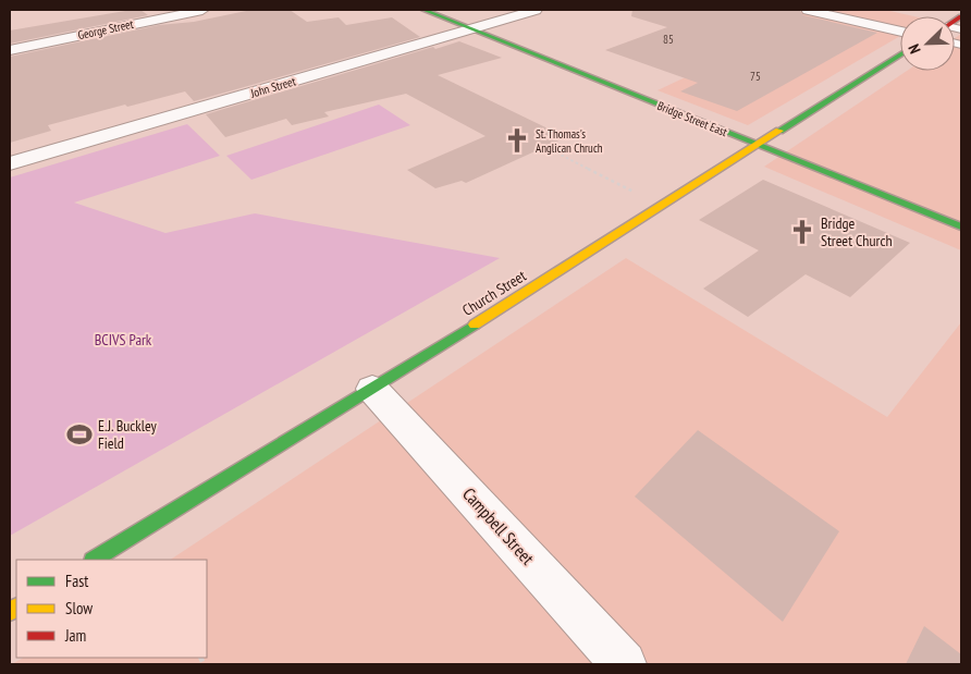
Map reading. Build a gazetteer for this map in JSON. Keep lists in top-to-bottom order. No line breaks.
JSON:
{"streets":{"street":["George Street","John Street","Bridge Street East","Church Street","Campbell Street"]},"crossings":[["John Street","Bridge Street East"],["Bridge Street East","Church Street"],["Church Street","Campbell Street"]],"parks":["BCIVS Park"],"places":{"church":["St. Thomas's Anglican Chruch","Bridge Street Church"],"sports":["E.J. Buckley Field"]},"house_numbers":["85","75"],"legend":["Fast","Slow","Jam"],"north":"bottom left"}
